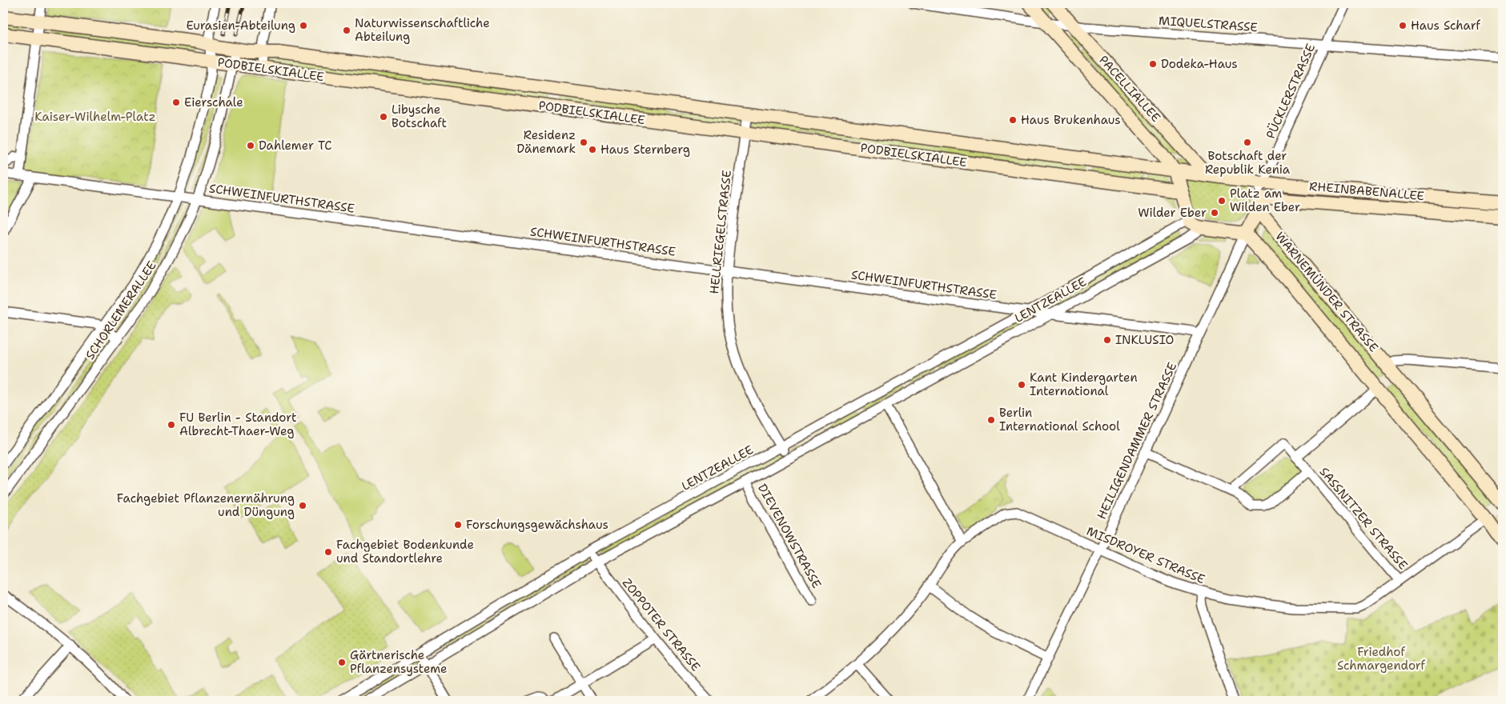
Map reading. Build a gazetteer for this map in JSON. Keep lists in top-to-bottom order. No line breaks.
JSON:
{"streets":{"street":["MIQUELSTRASSE","PODBIELSKIALLEE","PACELLIALLEE","PÜCKLERSTRASSE","RHEINBABENALLEE","SCHWEINFURTHSTRASSE","HELLRIEGELSTRASSE","WARNEMÜNDER STRASSE","LENTZEALLEE","SCHORLEMERALLEE","HEILIGENDAMMER STRASSE","SASSNITZER STRASSE","DIEVENOWSTRASSE","MISDROYER STRASSE","ZOPPOTER STRASSE"]},"crossings":[["MIQUELSTRASSE","PACELLIALLEE"],["MIQUELSTRASSE","PÜCKLERSTRASSE"],["PODBIELSKIALLEE","PACELLIALLEE"],["PODBIELSKIALLEE","HELLRIEGELSTRASSE"],["PODBIELSKIALLEE","SCHORLEMERALLEE"],["PACELLIALLEE","RHEINBABENALLEE"],["PÜCKLERSTRASSE","RHEINBABENALLEE"],["PÜCKLERSTRASSE","WARNEMÜNDER STRASSE"],["RHEINBABENALLEE","WARNEMÜNDER STRASSE"],["SCHWEINFURTHSTRASSE","HELLRIEGELSTRASSE"],["SCHWEINFURTHSTRASSE","LENTZEALLEE"],["SCHWEINFURTHSTRASSE","SCHORLEMERALLEE"],["SCHWEINFURTHSTRASSE","HEILIGENDAMMER STRASSE"],["HELLRIEGELSTRASSE","LENTZEALLEE"],["WARNEMÜNDER STRASSE","HEILIGENDAMMER STRASSE"],["WARNEMÜNDER STRASSE","MISDROYER STRASSE"],["LENTZEALLEE","DIEVENOWSTRASSE"],["LENTZEALLEE","ZOPPOTER STRASSE"],["HEILIGENDAMMER STRASSE","MISDROYER STRASSE"],["SASSNITZER STRASSE","MISDROYER STRASSE"]],"parks":["Kaiser-Wilhelm-Platz","Friedhof Schmargendorf"],"places":["Eurasien-Abteilung","Haus Scharf","Naturwissenschaftliche Abteilung","Dodeka-Haus","Eierschale","Libysche Botschaft","Haus Brukenhaus","Residenz Dänemark","Botschaft der Republik Kenia","Dahlemer TC","Haus Sternberg","Platz am Wilden Eber","Wilder Eber","INKLUSIO","Kant Kindergarten International","Berlin International School","FU Berlin - Standort Albrecht-Thaer-Weg","Fachgebiet Pflanzenernährung und Düngung","Forschungsgewächshaus","Fachgebiet Bodenkunde und Standortlehre","Gärtnerische Pflanzensysteme"]}
